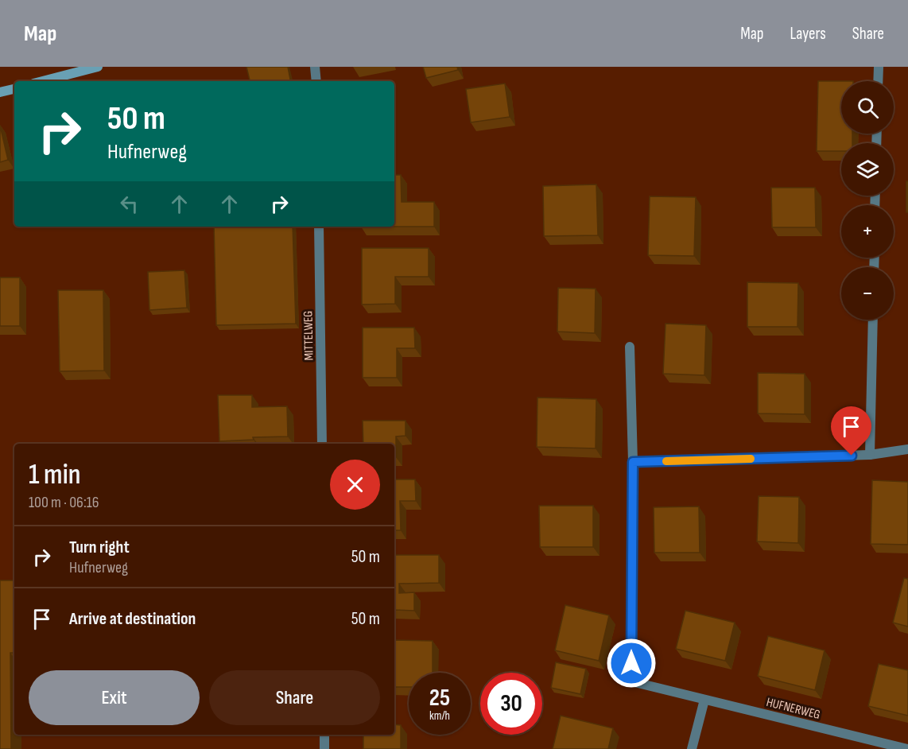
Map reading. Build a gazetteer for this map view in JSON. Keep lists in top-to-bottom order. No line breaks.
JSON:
{"streets":{"street":["MITTELWEG","HUFNERWEG"]},"page":{"header":"Map","nav":["Map","Layers","Share"],"map_buttons":["+","−"],"turn":["50 m","Hufnerweg"],"heading":["1 min","100 m · 06:16"],"list":[{"name":"Turn right","note":"Hufnerweg","value":"50 m"},{"name":"Arrive at destination","value":"50 m"}],"buttons":["Exit","Share"],"speed":"25 km/h","limit":"30"}}
